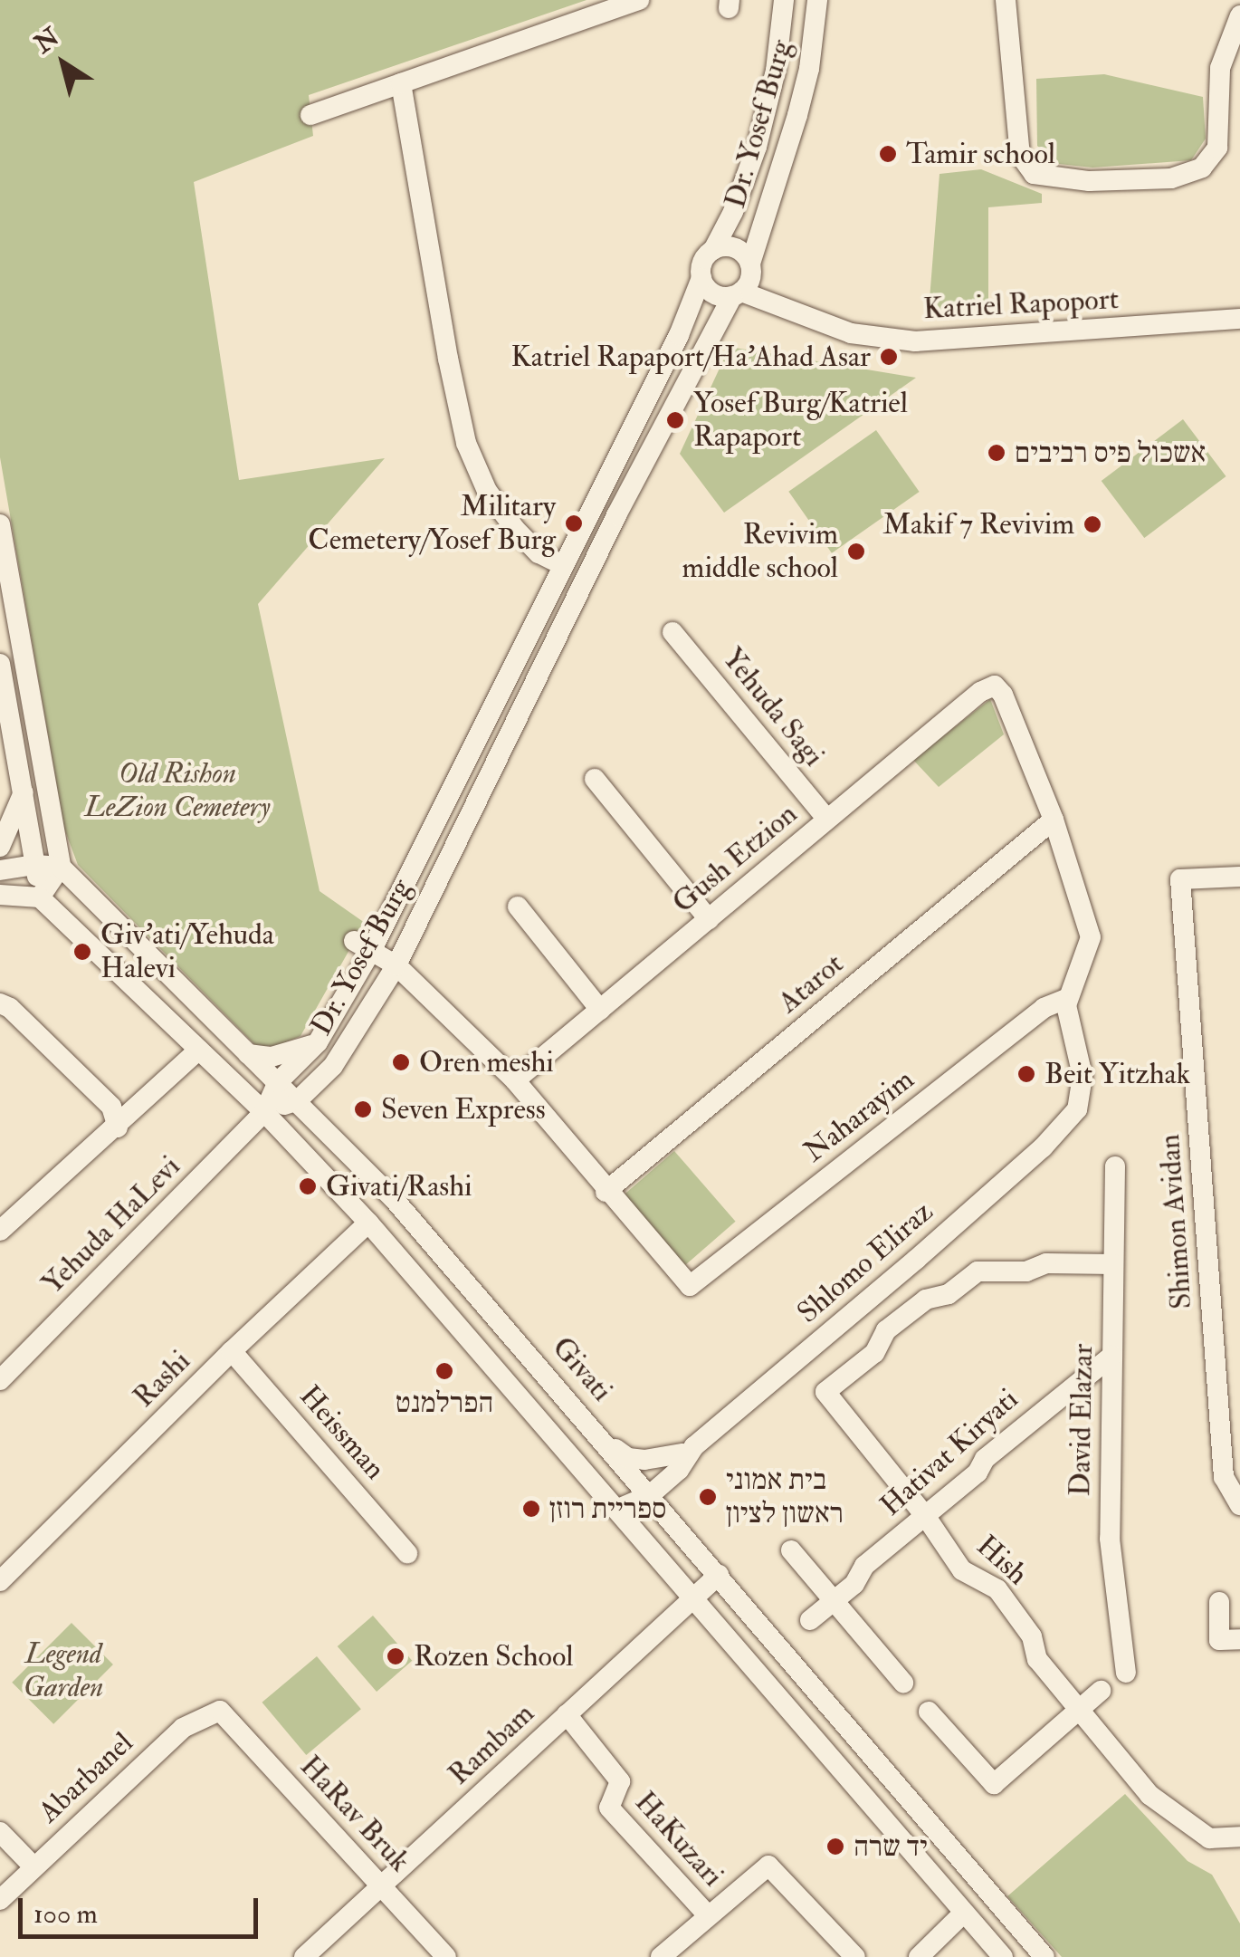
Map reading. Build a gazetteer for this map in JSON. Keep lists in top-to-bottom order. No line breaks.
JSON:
{"streets":{"street":["Dr. Yosef Burg","Katriel Rapoport","Yehuda Sagi","Gush Etzion","Atarot","Naharayim","Shimon Avidan","Yehuda HaLevi","Shlomo Eliraz","Givati","Rashi","David Elazar","Heissman","Hativat Kiryati","Hish","Rambam","Abarbanel","HaRav Bruk","HaKuzari"]},"crossings":[["Dr. Yosef Burg","Katriel Rapoport"],["Dr. Yosef Burg","Yehuda HaLevi"],["Dr. Yosef Burg","Givati"],["Yehuda Sagi","Gush Etzion"],["Gush Etzion","Atarot"],["Gush Etzion","Shlomo Eliraz"],["Atarot","Naharayim"],["Atarot","Shlomo Eliraz"],["Naharayim","Shlomo Eliraz"],["Shlomo Eliraz","Givati"],["Givati","Rambam"],["Rashi","Heissman"],["David Elazar","Hativat Kiryati"],["David Elazar","Hish"],["Hativat Kiryati","Hish"],["Rambam","HaRav Bruk"],["Rambam","HaKuzari"],["Abarbanel","HaRav Bruk"]],"parks":["Old Rishon LeZion Cemetery","Legend Garden"],"places":["Tamir school","Katriel Rapaport/Ha'Ahad Asar","Yosef Burg/Katriel Rapaport","אשכול פיס רביבים","Military Cemetery/Yosef Burg","Makif 7 Revivim","Revivim middle school","Giv'ati/Yehuda Halevi","Oren meshi","Beit Yitzhak","Seven Express","Givati/Rashi","הפרלמנט","בית אמוני ראשון לציון","ספריית רוזן","Rozen School","יד שרה"],"scale_bar":"100 m","north":"top left"}
